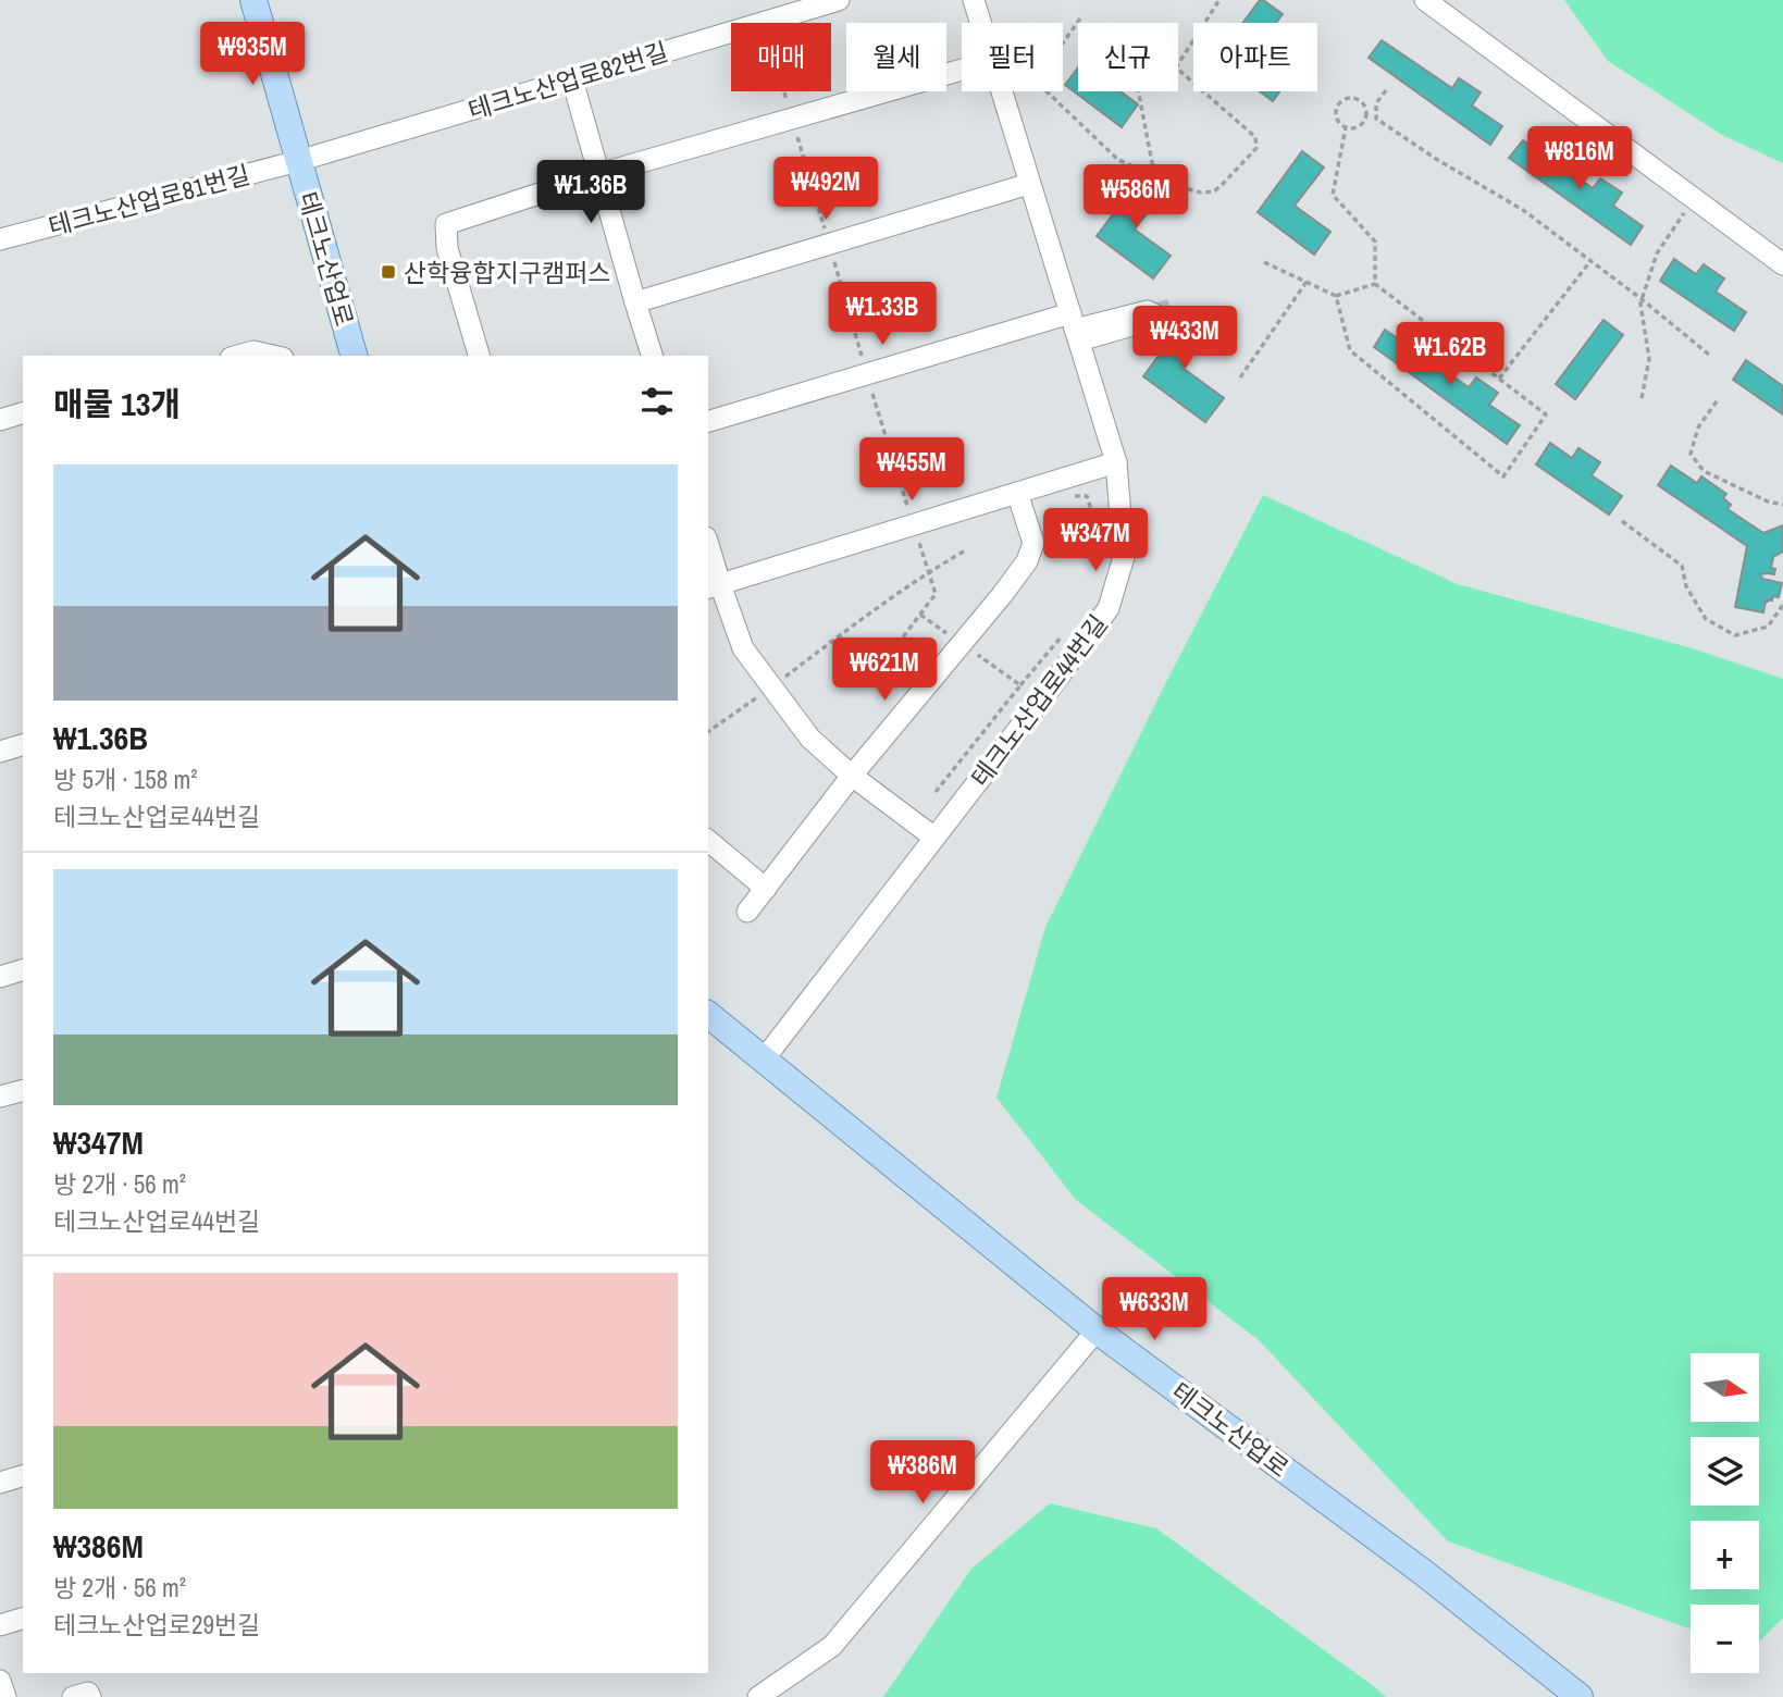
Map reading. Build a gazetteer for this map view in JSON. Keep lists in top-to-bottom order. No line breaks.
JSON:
{"streets":{"main road":["테크노산업로"],"street":["테크노산업로82번길","테크노산업로81번길","테크노산업로44번길"]},"crossings":[["테크노산업로82번길","테크노산업로81번길"],["테크노산업로82번길","테크노산업로"],["테크노산업로81번길","테크노산업로"],["테크노산업로","테크노산업로44번길"]],"places":{"transit":["산학융합지구캠퍼스"]},"north":"right","page":{"price":["₩935M","₩816M","₩492M","₩1.36B","₩586M","₩1.33B","₩433M","₩1.62B","₩455M","₩347M","₩621M","₩633M","₩386M"],"chip":["매매","월세","필터","신규","아파트"],"heading":"매물 13개","list":[{"name":"₩1.36B","note":"방 5개 · 158 m² · 테크노산업로44번길"},{"name":"₩347M","note":"방 2개 · 56 m² · 테크노산업로44번길"},{"name":"₩386M","note":"방 2개 · 56 m² · 테크노산업로29번길"}],"map_buttons":["+","−"]}}
